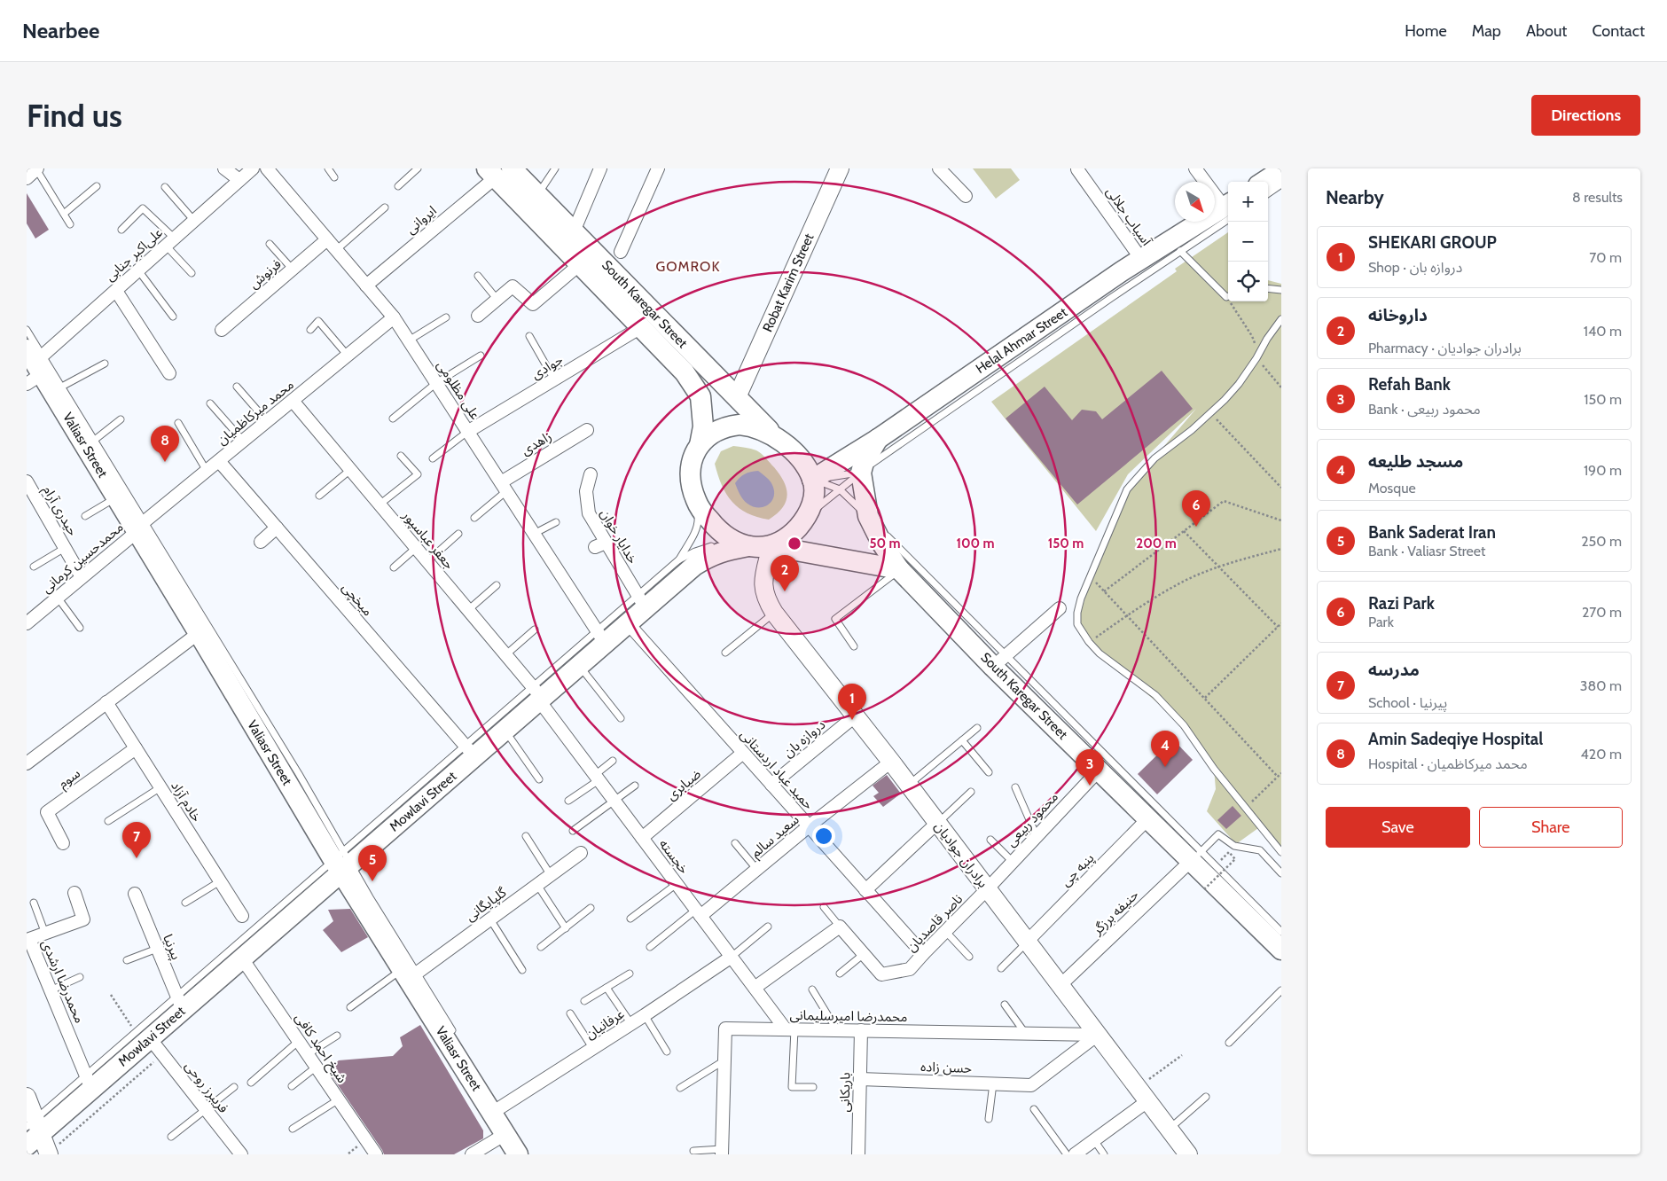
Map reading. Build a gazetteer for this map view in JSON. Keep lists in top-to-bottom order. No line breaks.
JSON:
{"streets":{"main road":["South Karegar Street","Helal Ahmar Street","Valiasr Street","Mowlavi Street"],"street":["آسیاب جلالی","ایروانی","علی‌اکبر جنابی","فرنوش","Robat Karim Street","جوادی","علی مظلومی","محمد میرکاظمیان","زاهدی","حیدری آرام","خدایار خوان","جعفر عباسپور","محمدحسین کرمانی","میخچی","دروازه بان","حمید عباد اردستانی","سوم","ضیابری","خادم آزاد","محمود ربیعی","سعید سالم","برادران جوادیان","خجسته","پنبه چی","گلپایگانی","حنیفه برزگر","ناصر قاصدیان","پیرنیا","محمدرضا ارشدی","محمدرضا امیرسلیمانی","عرفانیان","شیخ احمد کافی","حسن زاده","فریبرز روحی","باریکانی"]},"crossings":[["آسیاب جلالی","Helal Ahmar Street"],["ایروانی","South Karegar Street"],["ایروانی","علی مظلومی"],["علی‌اکبر جنابی","Valiasr Street"],["فرنوش","علی مظلومی"],["Robat Karim Street","South Karegar Street"],["South Karegar Street","Helal Ahmar Street"],["South Karegar Street","جوادی"],["South Karegar Street","Mowlavi Street"],["South Karegar Street","محمود ربیعی"],["South Karegar Street","برادران جوادیان"],["South Karegar Street","پنبه چی"],["South Karegar Street","حنیفه برزگر"],["Helal Ahmar Street","Mowlavi Street"],["Helal Ahmar Street","برادران جوادیان"],["جوادی","علی مظلومی"],["علی مظلومی","محمد میرکاظمیان"],["علی مظلومی","زاهدی"],["علی مظلومی","Mowlavi Street"],["محمد میرکاظمیان","Valiasr Street"],["محمد میرکاظمیان","جعفر عباسپور"],["محمد میرکاظمیان","محمدحسین کرمانی"],["محمد میرکاظمیان","میخچی"],["Valiasr Street","محمدحسین کرمانی"],["Valiasr Street","Mowlavi Street"],["Valiasr Street","گلپایگانی"],["Valiasr Street","عرفانیان"],["حیدری آرام","محمدحسین کرمانی"],["خدایار خوان","Mowlavi Street"],["جعفر عباسپور","Mowlavi Street"],["جعفر عباسپور","خجسته"],["میخچی","Mowlavi Street"],["دروازه بان","حمید عباد اردستانی"],["دروازه بان","برادران جوادیان"],["حمید عباد اردستانی","ضیابری"],["حمید عباد اردستانی","Mowlavi Street"],["حمید عباد اردستانی","سعید سالم"],["حمید عباد اردستانی","ناصر قاصدیان"],["سوم","خادم آزاد"],["ضیابری","خجسته"],["Mowlavi Street","برادران جوادیان"],["Mowlavi Street","خجسته"],["Mowlavi Street","پیرنیا"],["Mowlavi Street","محمدرضا ارشدی"],["Mowlavi Street","شیخ احمد کافی"],["Mowlavi Street","فریبرز روحی"],["محمود ربیعی","برادران جوادیان"],["محمود ربیعی","ناصر قاصدیان"],["سعید سالم","برادران جوادیان"],["سعید سالم","خجسته"],["برادران جوادیان","پنبه چی"],["برادران جوادیان","حنیفه برزگر"],["برادران جوادیان","ناصر قاصدیان"],["برادران جوادیان","محمدرضا امیرسلیمانی"],["برادران جوادیان","حسن زاده"],["خجسته","محمدرضا امیرسلیمانی"],["خجسته","عرفانیان"],["محمدرضا امیرسلیمانی","حسن زاده"],["محمدرضا امیرسلیمانی","باریکانی"],["حسن زاده","باریکانی"]],"districts":["GOMROK"],"north":"bottom right","page":{"header":"Nearbee","nav":["Home","Map","About","Contact"],"buttons":["Directions",["Save","Share"]],"title":"Find us","heading":["Nearby","8 results"],"map_buttons":["+","−"],"list":[{"mark":"1","name":"SHEKARI GROUP","note":"Shop · دروازه بان","value":"70 m"},{"mark":"2","name":"داروخانه","note":"Pharmacy · برادران جوادیان","value":"140 m"},{"mark":"3","name":"Refah Bank","note":"Bank · محمود ربیعی","value":"150 m"},{"mark":"4","name":"مسجد طلیعه","note":"Mosque","value":"190 m"},{"mark":"5","name":"Bank Saderat Iran","note":"Bank · Valiasr Street","value":"250 m"},{"mark":"6","name":"Razi Park","note":"Park","value":"270 m"},{"mark":"7","name":"مدرسه","note":"School · پیرنیا","value":"380 m"},{"mark":"8","name":"Amin Sadeqiye Hospital","note":"Hospital · محمد میرکاظمیان","value":"420 m"}],"pins":["8","6","2","1","4","3","7","5"]},"rings":["50 m","100 m","150 m","200 m"]}
